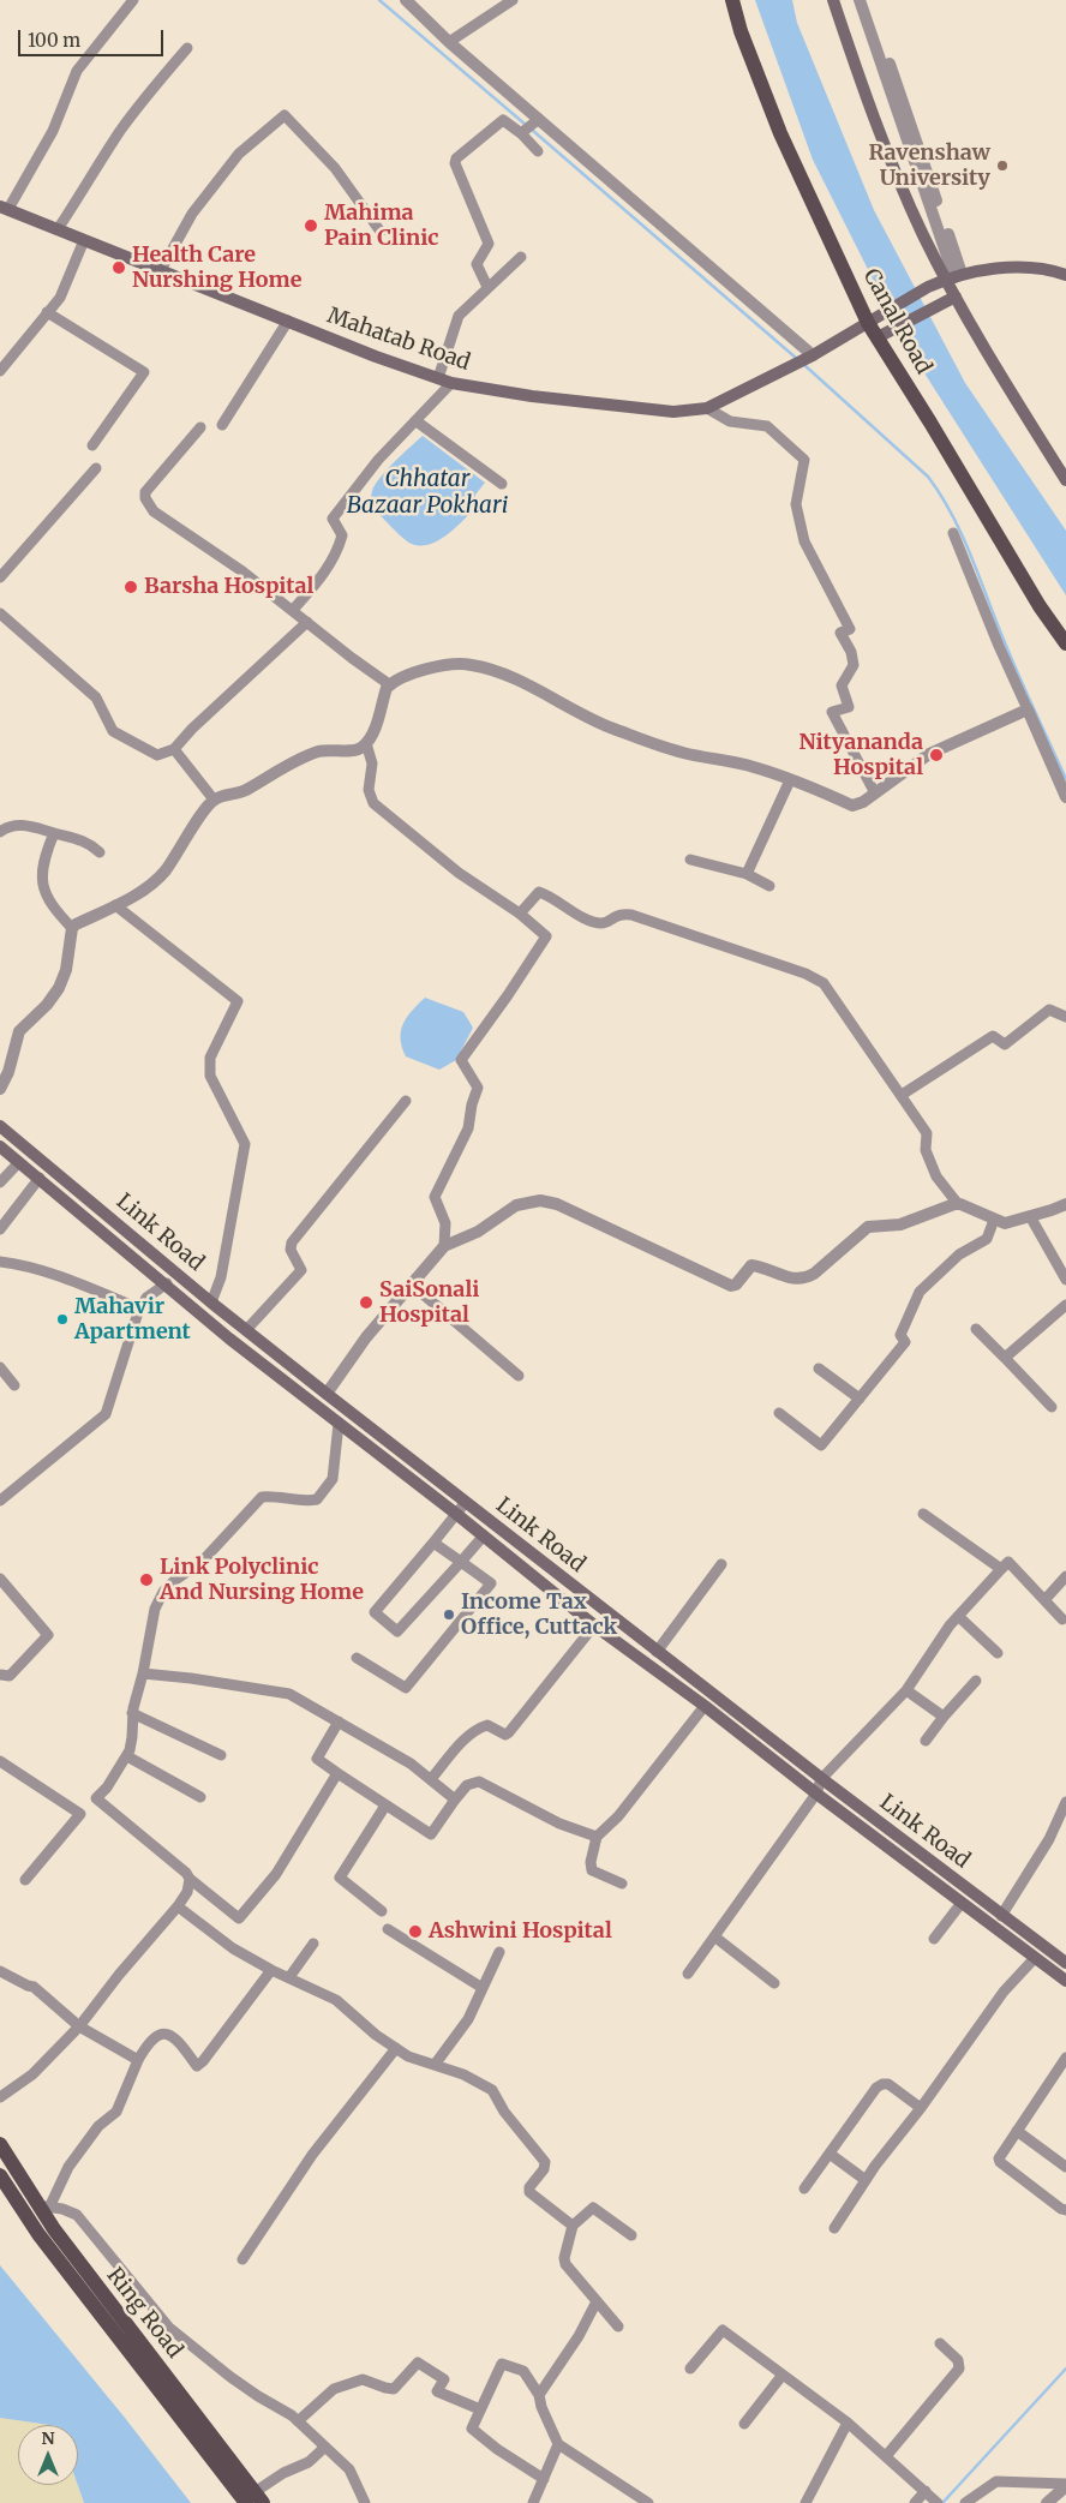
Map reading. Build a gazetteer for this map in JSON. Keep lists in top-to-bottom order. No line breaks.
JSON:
{"streets":{"main road":["Canal Road","Mahatab Road","Link Road","Ring Road"]},"crossings":[["Canal Road","Mahatab Road"]],"water":["Chhatar Bazaar Pokhari"],"places":["Ravenshaw University","Mahima Pain Clinic","Health Care Nurshing Home","Barsha Hospital","Nityananda Hospital","SaiSonali Hospital","Mahavir Apartment","Link Polyclinic And Nursing Home","Income Tax Office, Cuttack","Ashwini Hospital"],"scale_bar":"100 m","north":"top"}
